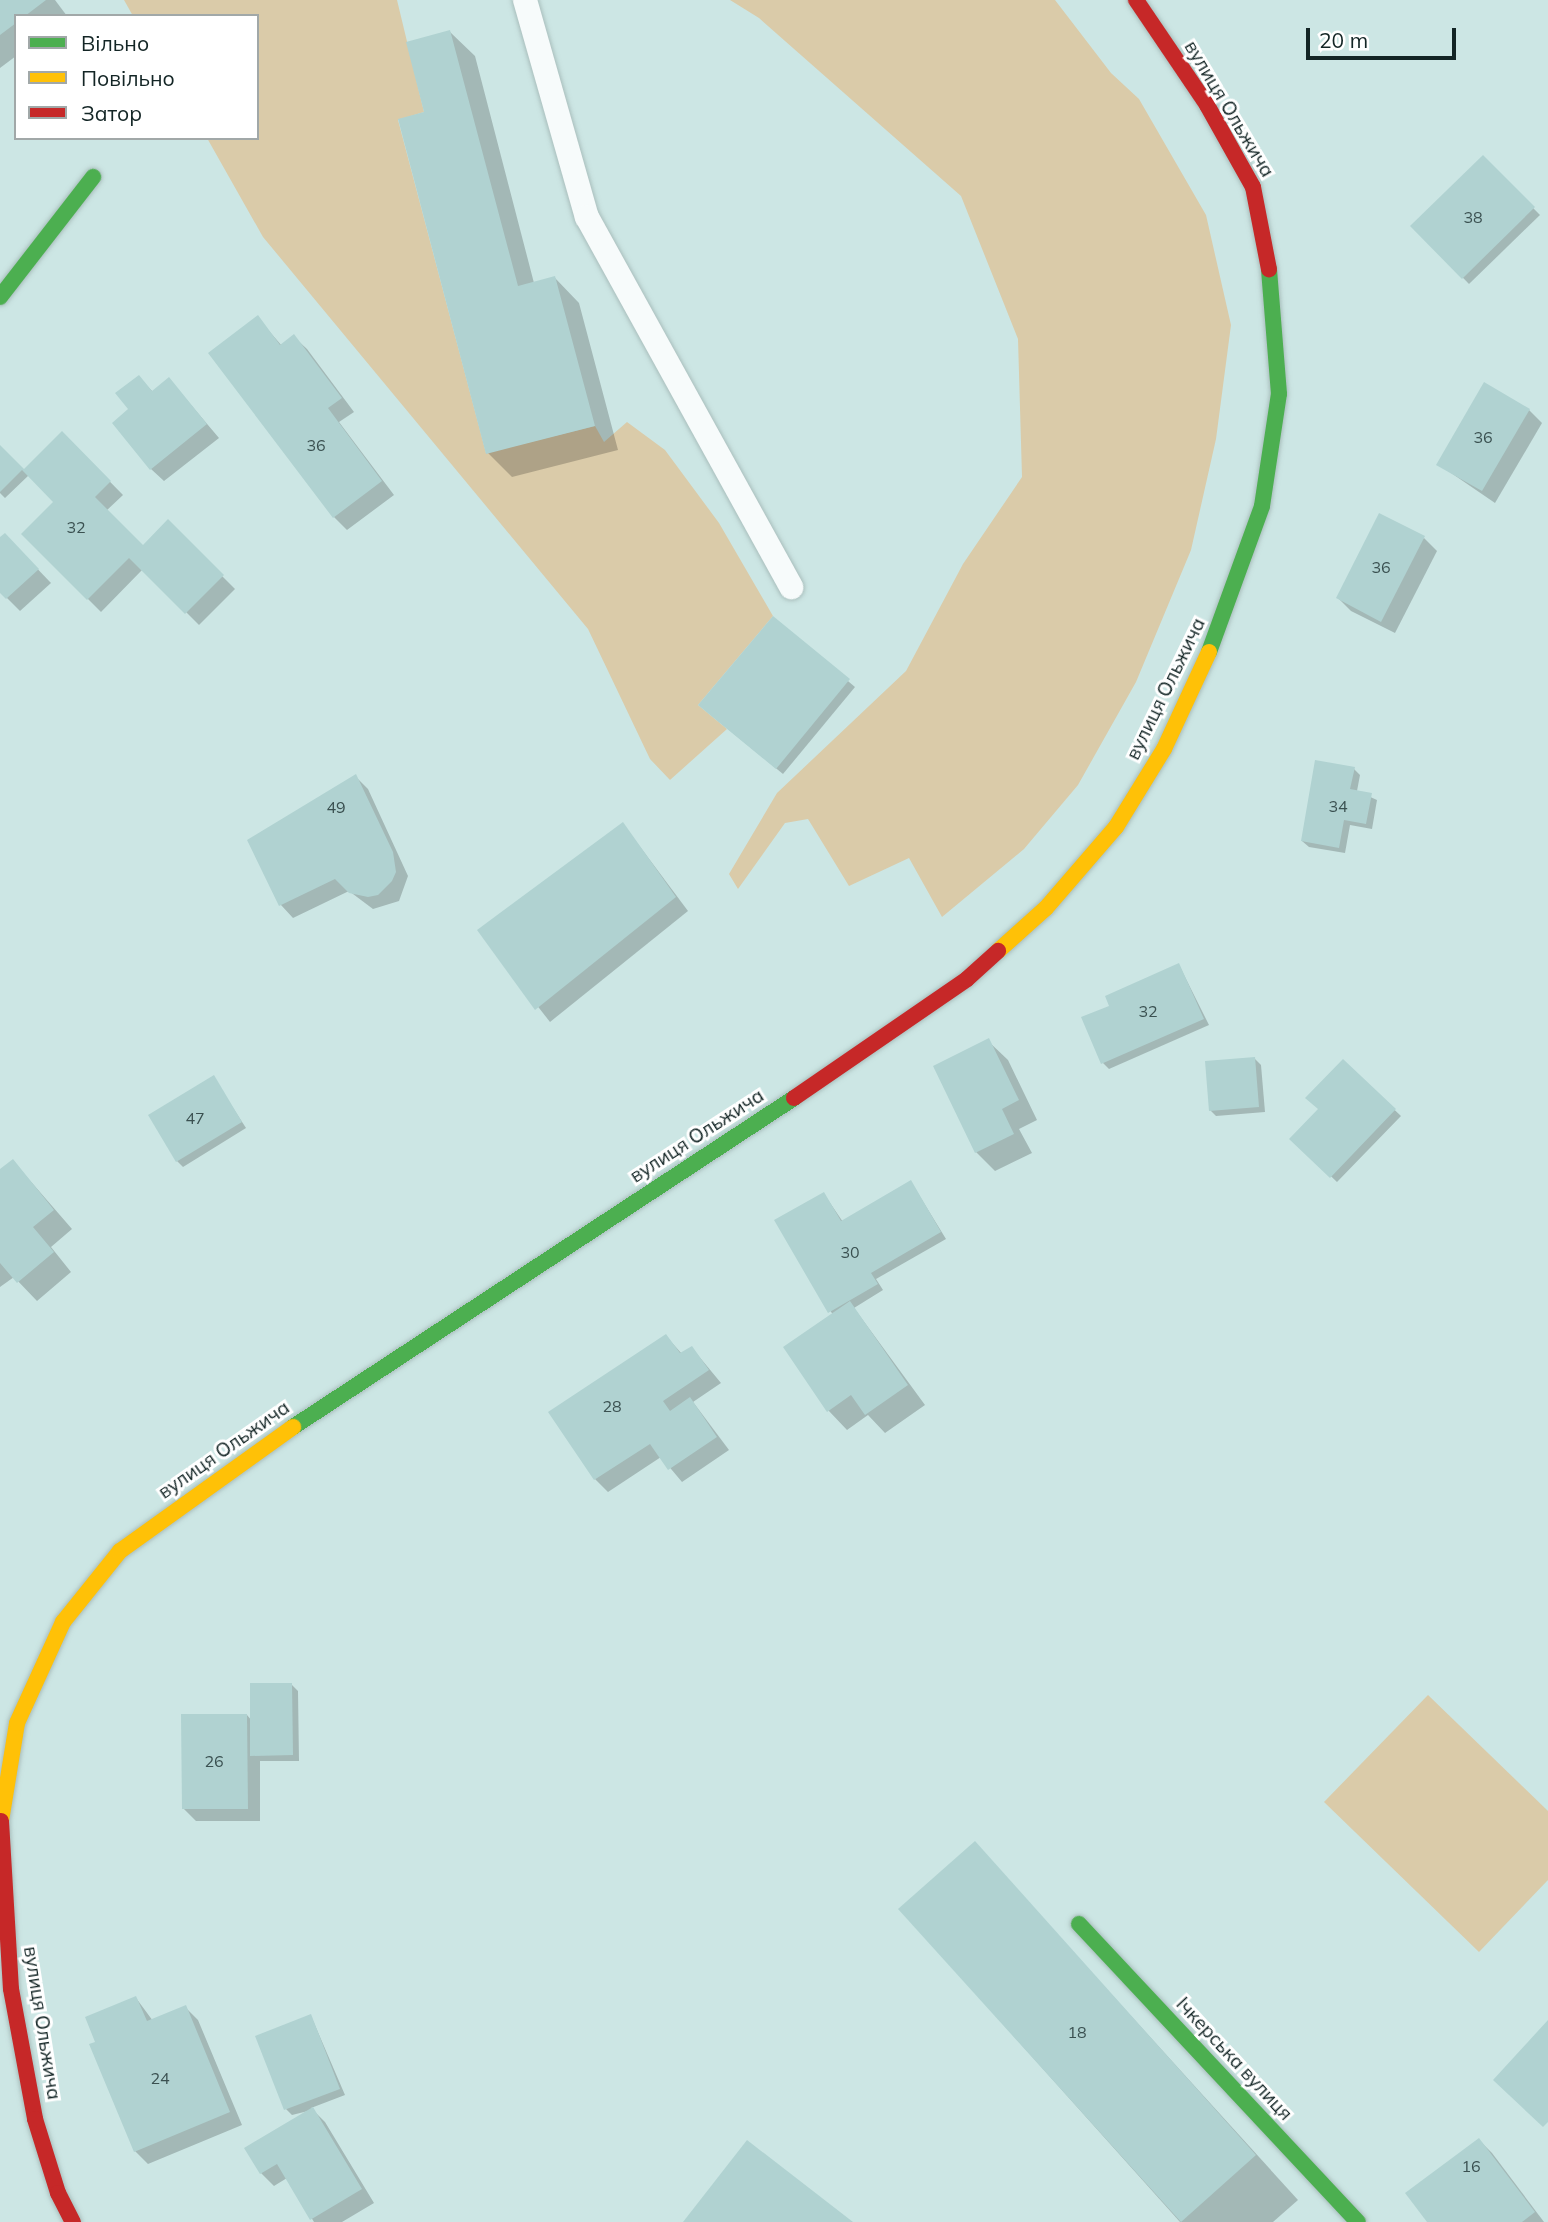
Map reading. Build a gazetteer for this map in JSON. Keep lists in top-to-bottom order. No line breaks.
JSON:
{"streets":{"main road":["вулиця Ольжича","Ічкерська вулиця"]},"house_numbers":["38","36","36","32","36","34","49","32","47","30","28","26","18","24","16"],"legend":["Вільно","Повільно","Затор"],"scale_bar":"20 m"}
